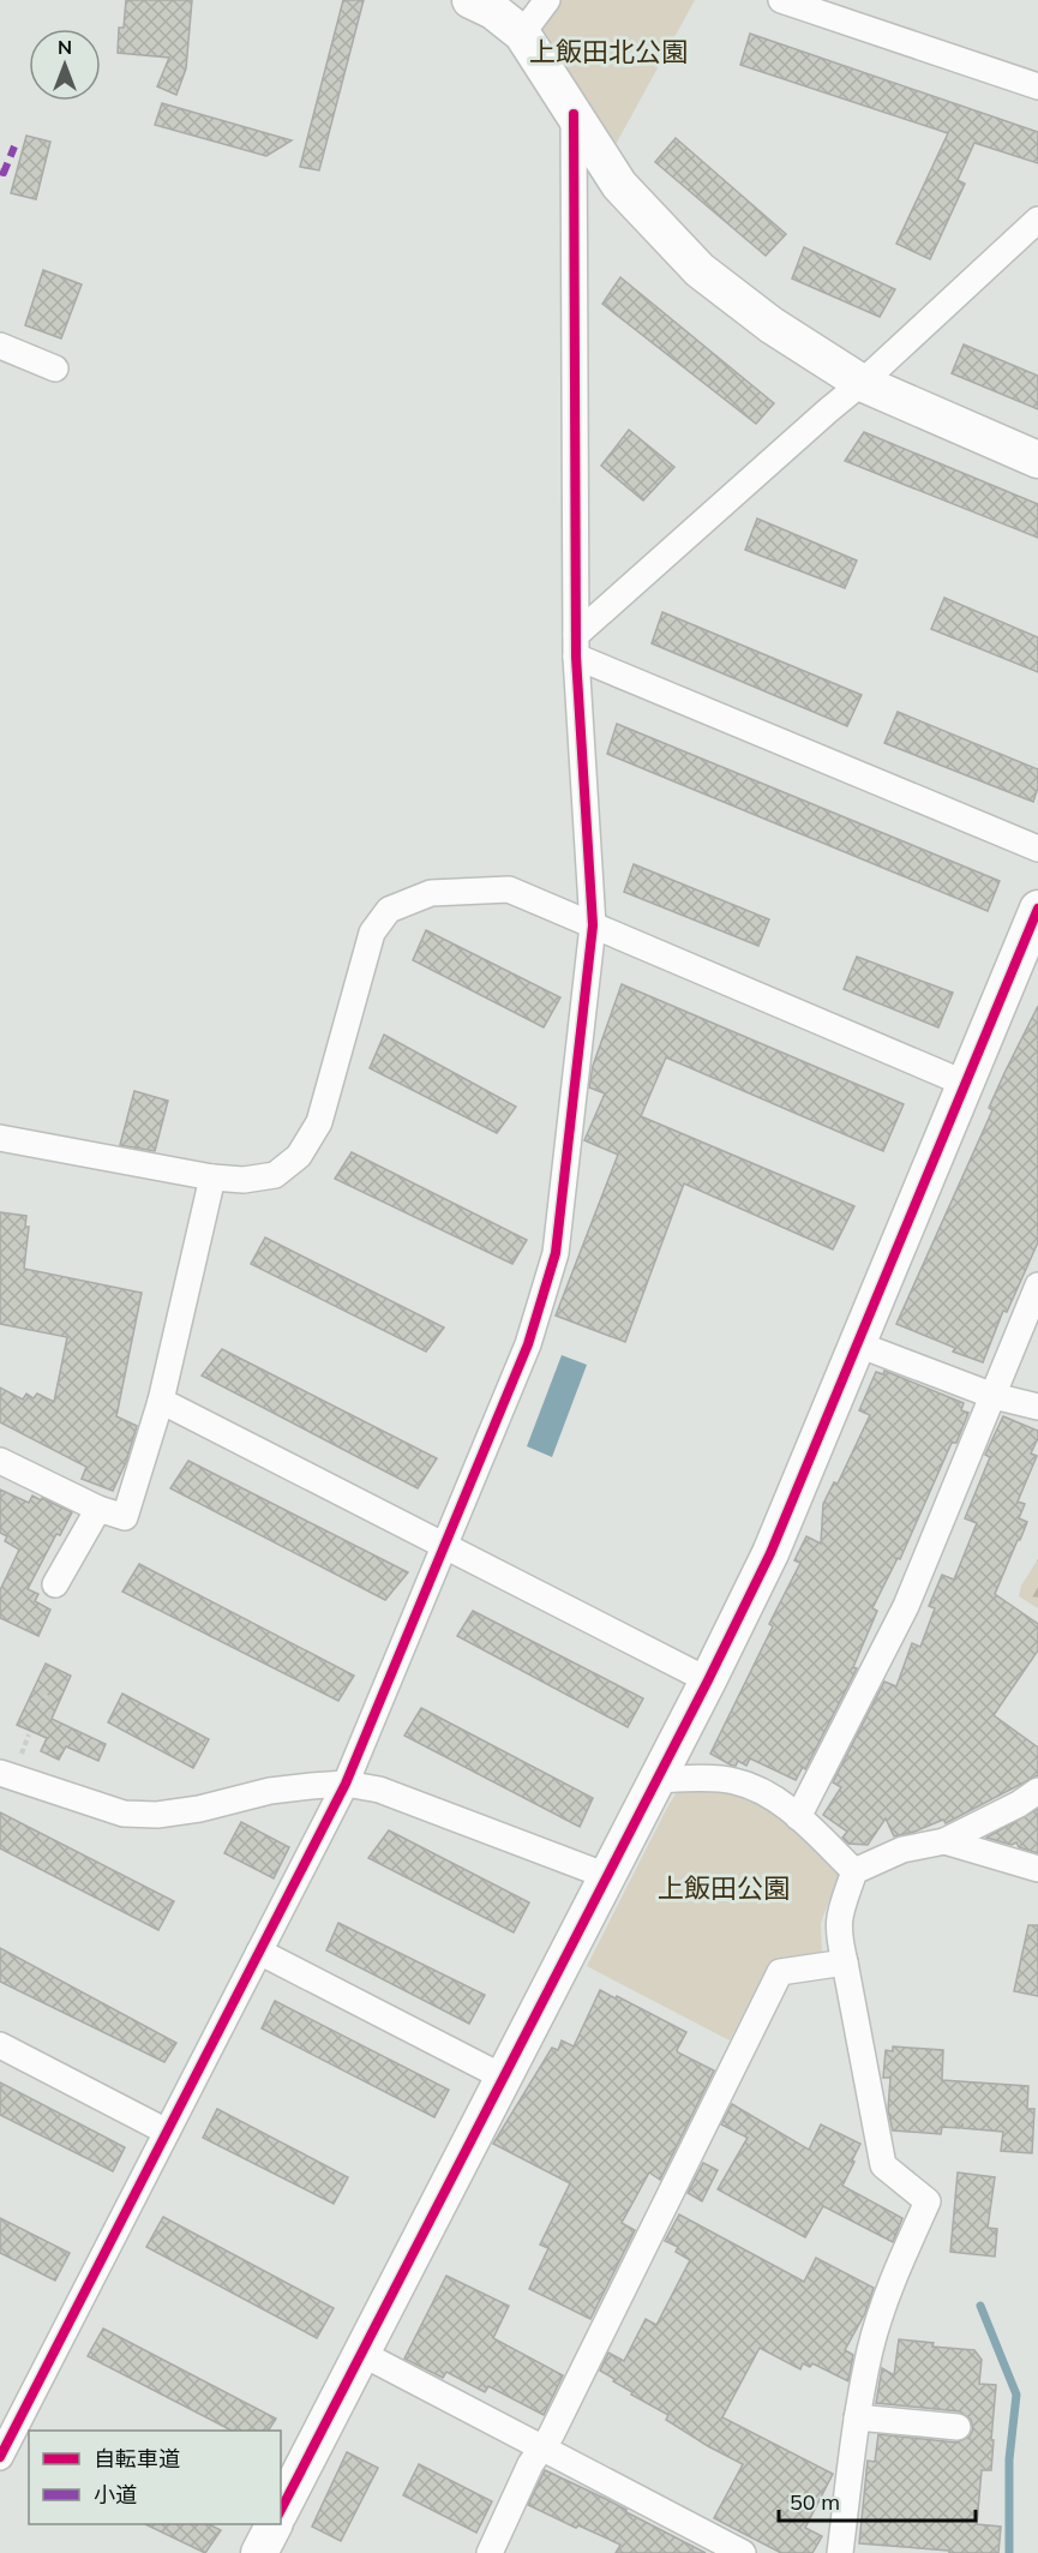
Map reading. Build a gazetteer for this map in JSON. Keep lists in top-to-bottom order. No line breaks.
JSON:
{"parks":["上飯田北公園","上飯田公園"],"legend":["自転車道","小道"],"scale_bar":"50 m","north":"top"}
